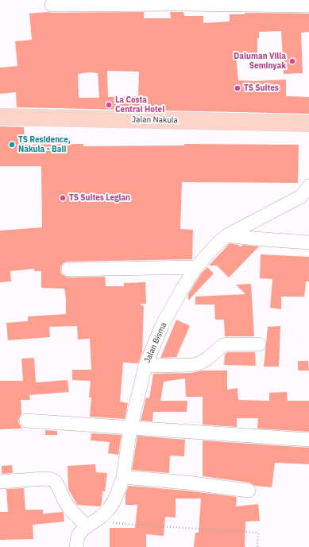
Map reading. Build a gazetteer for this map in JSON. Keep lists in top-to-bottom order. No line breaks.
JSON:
{"streets":{"main road":["Jalan Nakula"],"street":["Jalan Bisma"]},"places":["Daluman Villa Seminyak","TS Suites","La Costa Central Hotel","TS Residence, Nakula - Bali","TS Suites Legian"]}
